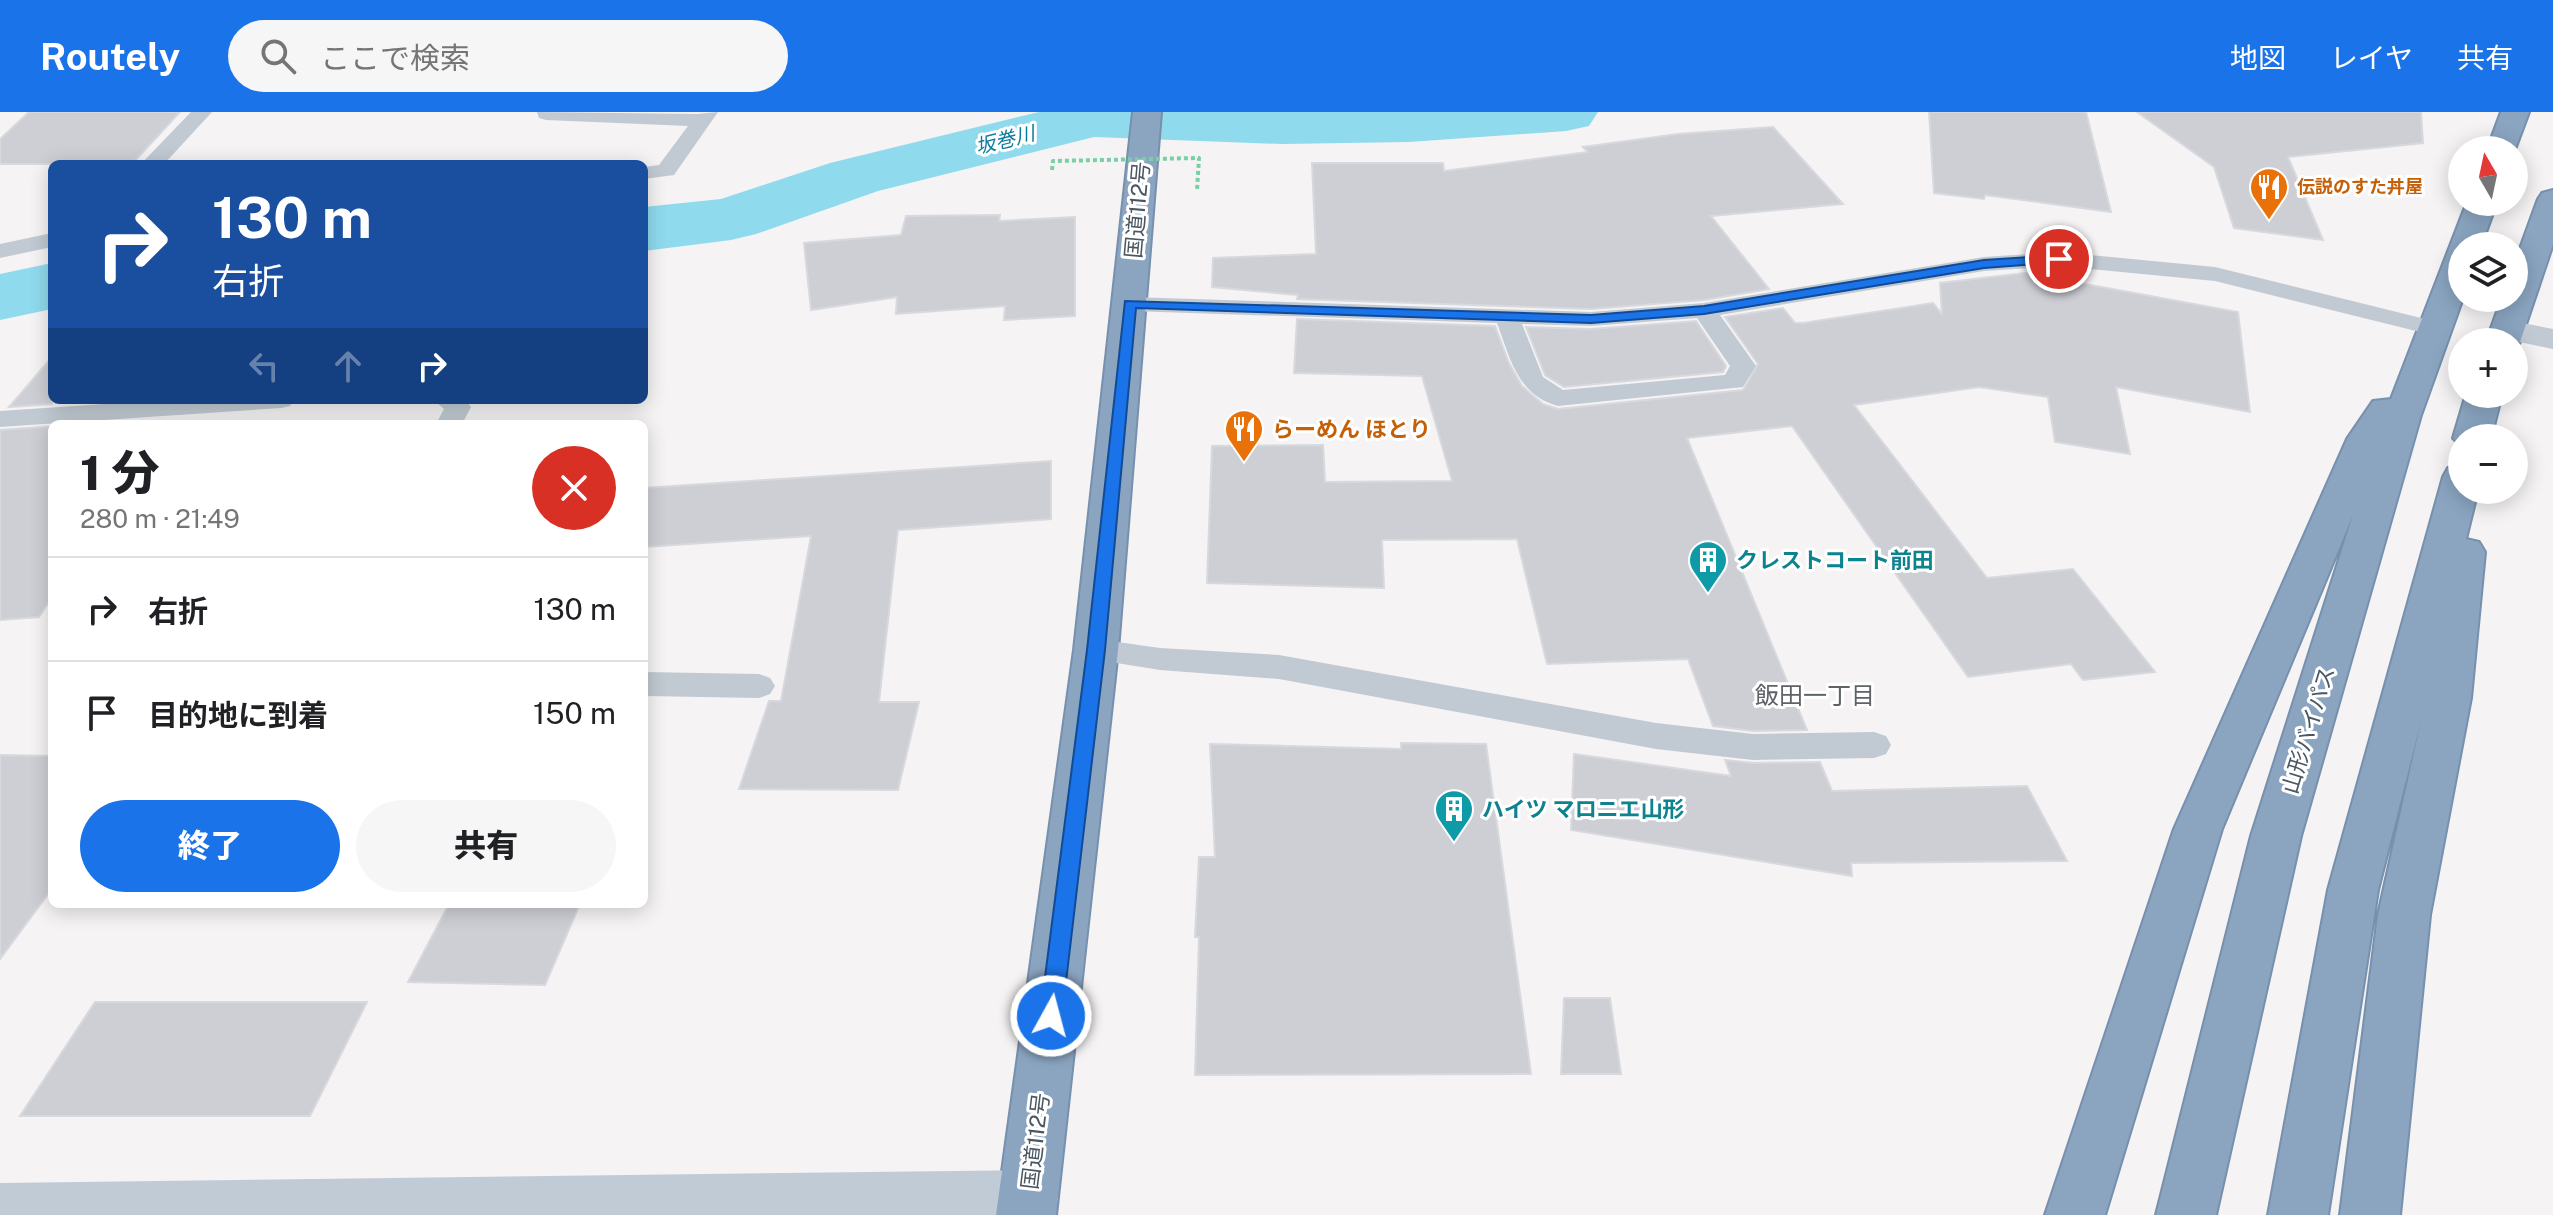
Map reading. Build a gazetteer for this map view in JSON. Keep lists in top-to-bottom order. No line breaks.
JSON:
{"streets":{"highway":["国道112号","山形バイパス"]},"districts":["飯田一丁目"],"water":["坂巻川"],"places":{"restaurant":["伝説のすた丼屋","らーめん ほとり"],"building":["クレストコート前田","ハイツ マロニエ山形"]},"north":"top","page":{"header":"Routely","search":"ここで検索","nav":["地図","レイヤ","共有"],"map_buttons":["+","−"],"turn":["130 m","右折"],"heading":["1 分","280 m · 21:49"],"list":[{"name":"右折","value":"130 m"},{"name":"目的地に到着","value":"150 m"}],"buttons":["終了","共有"]}}
